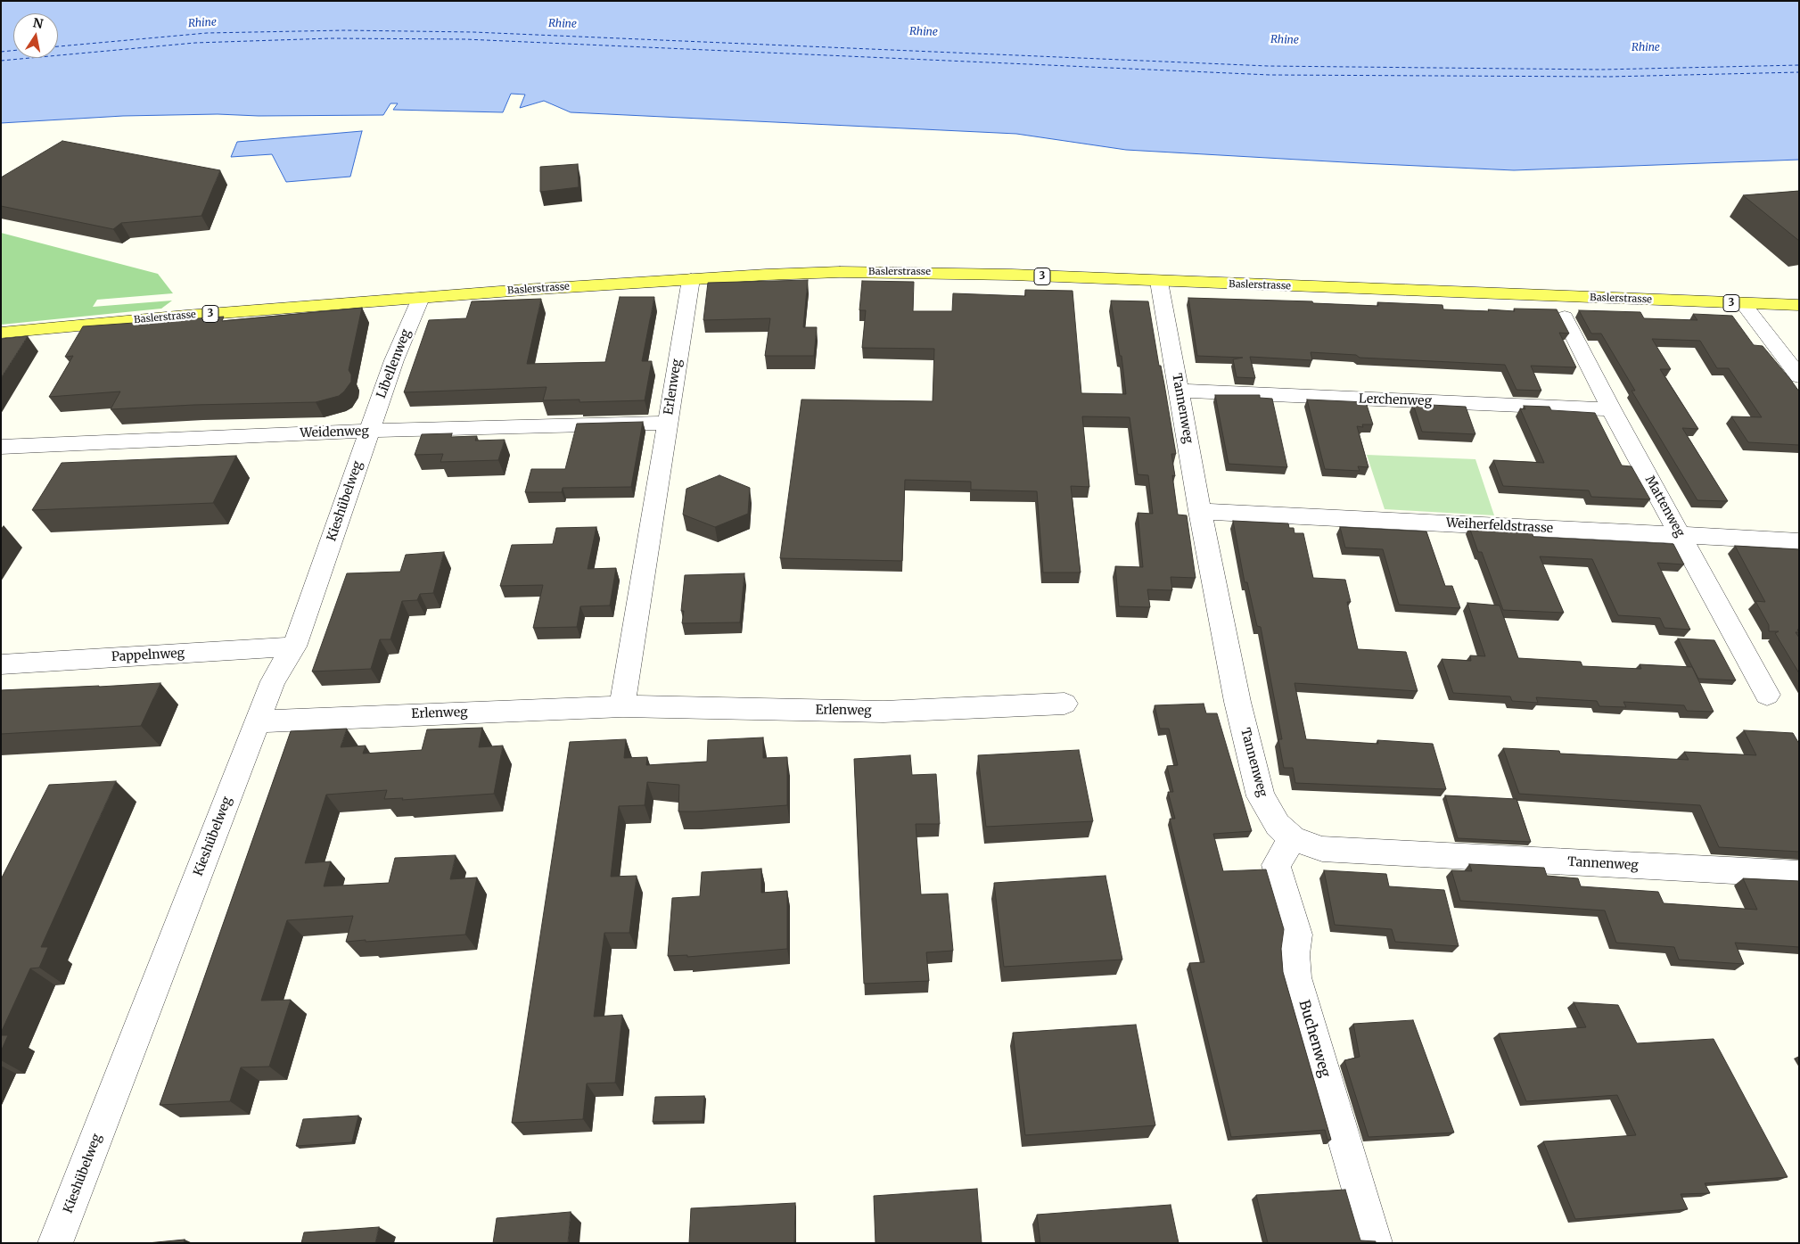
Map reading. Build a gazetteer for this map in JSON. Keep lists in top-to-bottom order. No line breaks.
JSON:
{"streets":{"main road":["Baslerstrasse","3"],"street":["Libellenweg","Erlenweg","Lerchenweg","Tannenweg","Weidenweg","Kieshübelweg","Mattenweg","Weiherfeldstrasse","Pappelnweg","Buchenweg"]},"crossings":[["Baslerstrasse","Libellenweg"],["Baslerstrasse","Erlenweg"],["Baslerstrasse","Tannenweg"],["Libellenweg","Weidenweg"],["Libellenweg","Kieshübelweg"],["Erlenweg","Weidenweg"],["Erlenweg","Kieshübelweg"],["Lerchenweg","Tannenweg"],["Lerchenweg","Mattenweg"],["Tannenweg","Weiherfeldstrasse"],["Tannenweg","Buchenweg"],["Weidenweg","Kieshübelweg"],["Kieshübelweg","Pappelnweg"],["Mattenweg","Weiherfeldstrasse"]],"water":["Rhine"],"north":"top"}
